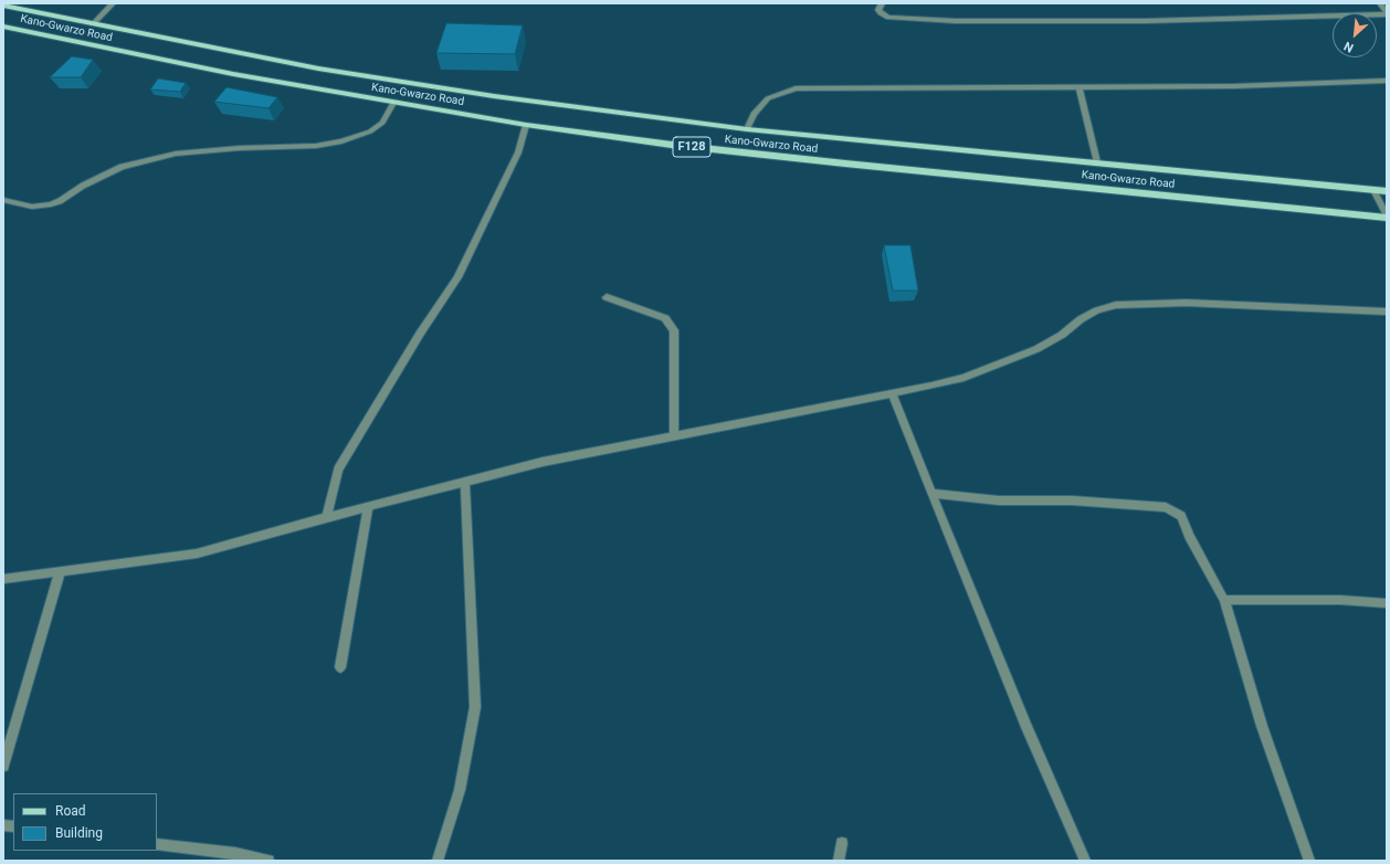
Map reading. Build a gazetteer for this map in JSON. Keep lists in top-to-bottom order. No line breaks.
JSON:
{"streets":{"main road":["Kano-Gwarzo Road","F128"]},"legend":["Road","Building"],"north":"bottom left"}
